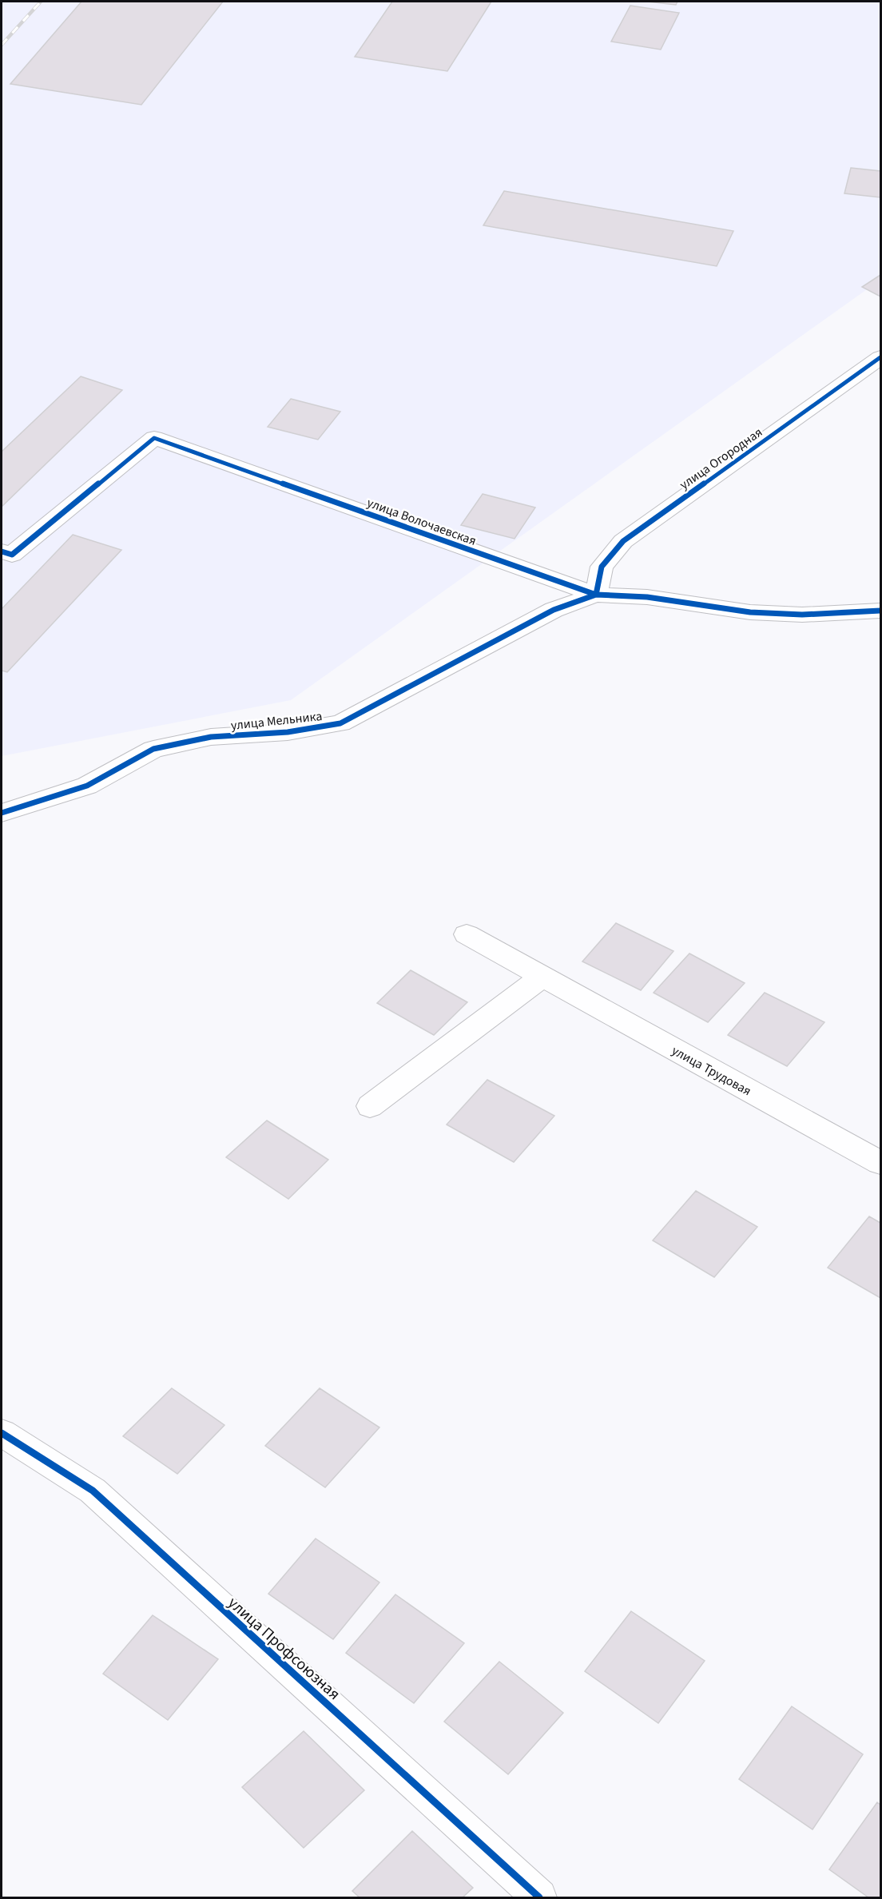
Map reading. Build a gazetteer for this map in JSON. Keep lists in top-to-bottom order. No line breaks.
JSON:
{"streets":{"street":["улица Огородная","улица Волочаевская","улица Мельника","улица Трудовая","улица Профсоюзная"]},"crossings":[["улица Огородная","улица Волочаевская"],["улица Огородная","улица Мельника"],["улица Волочаевская","улица Мельника"]]}
